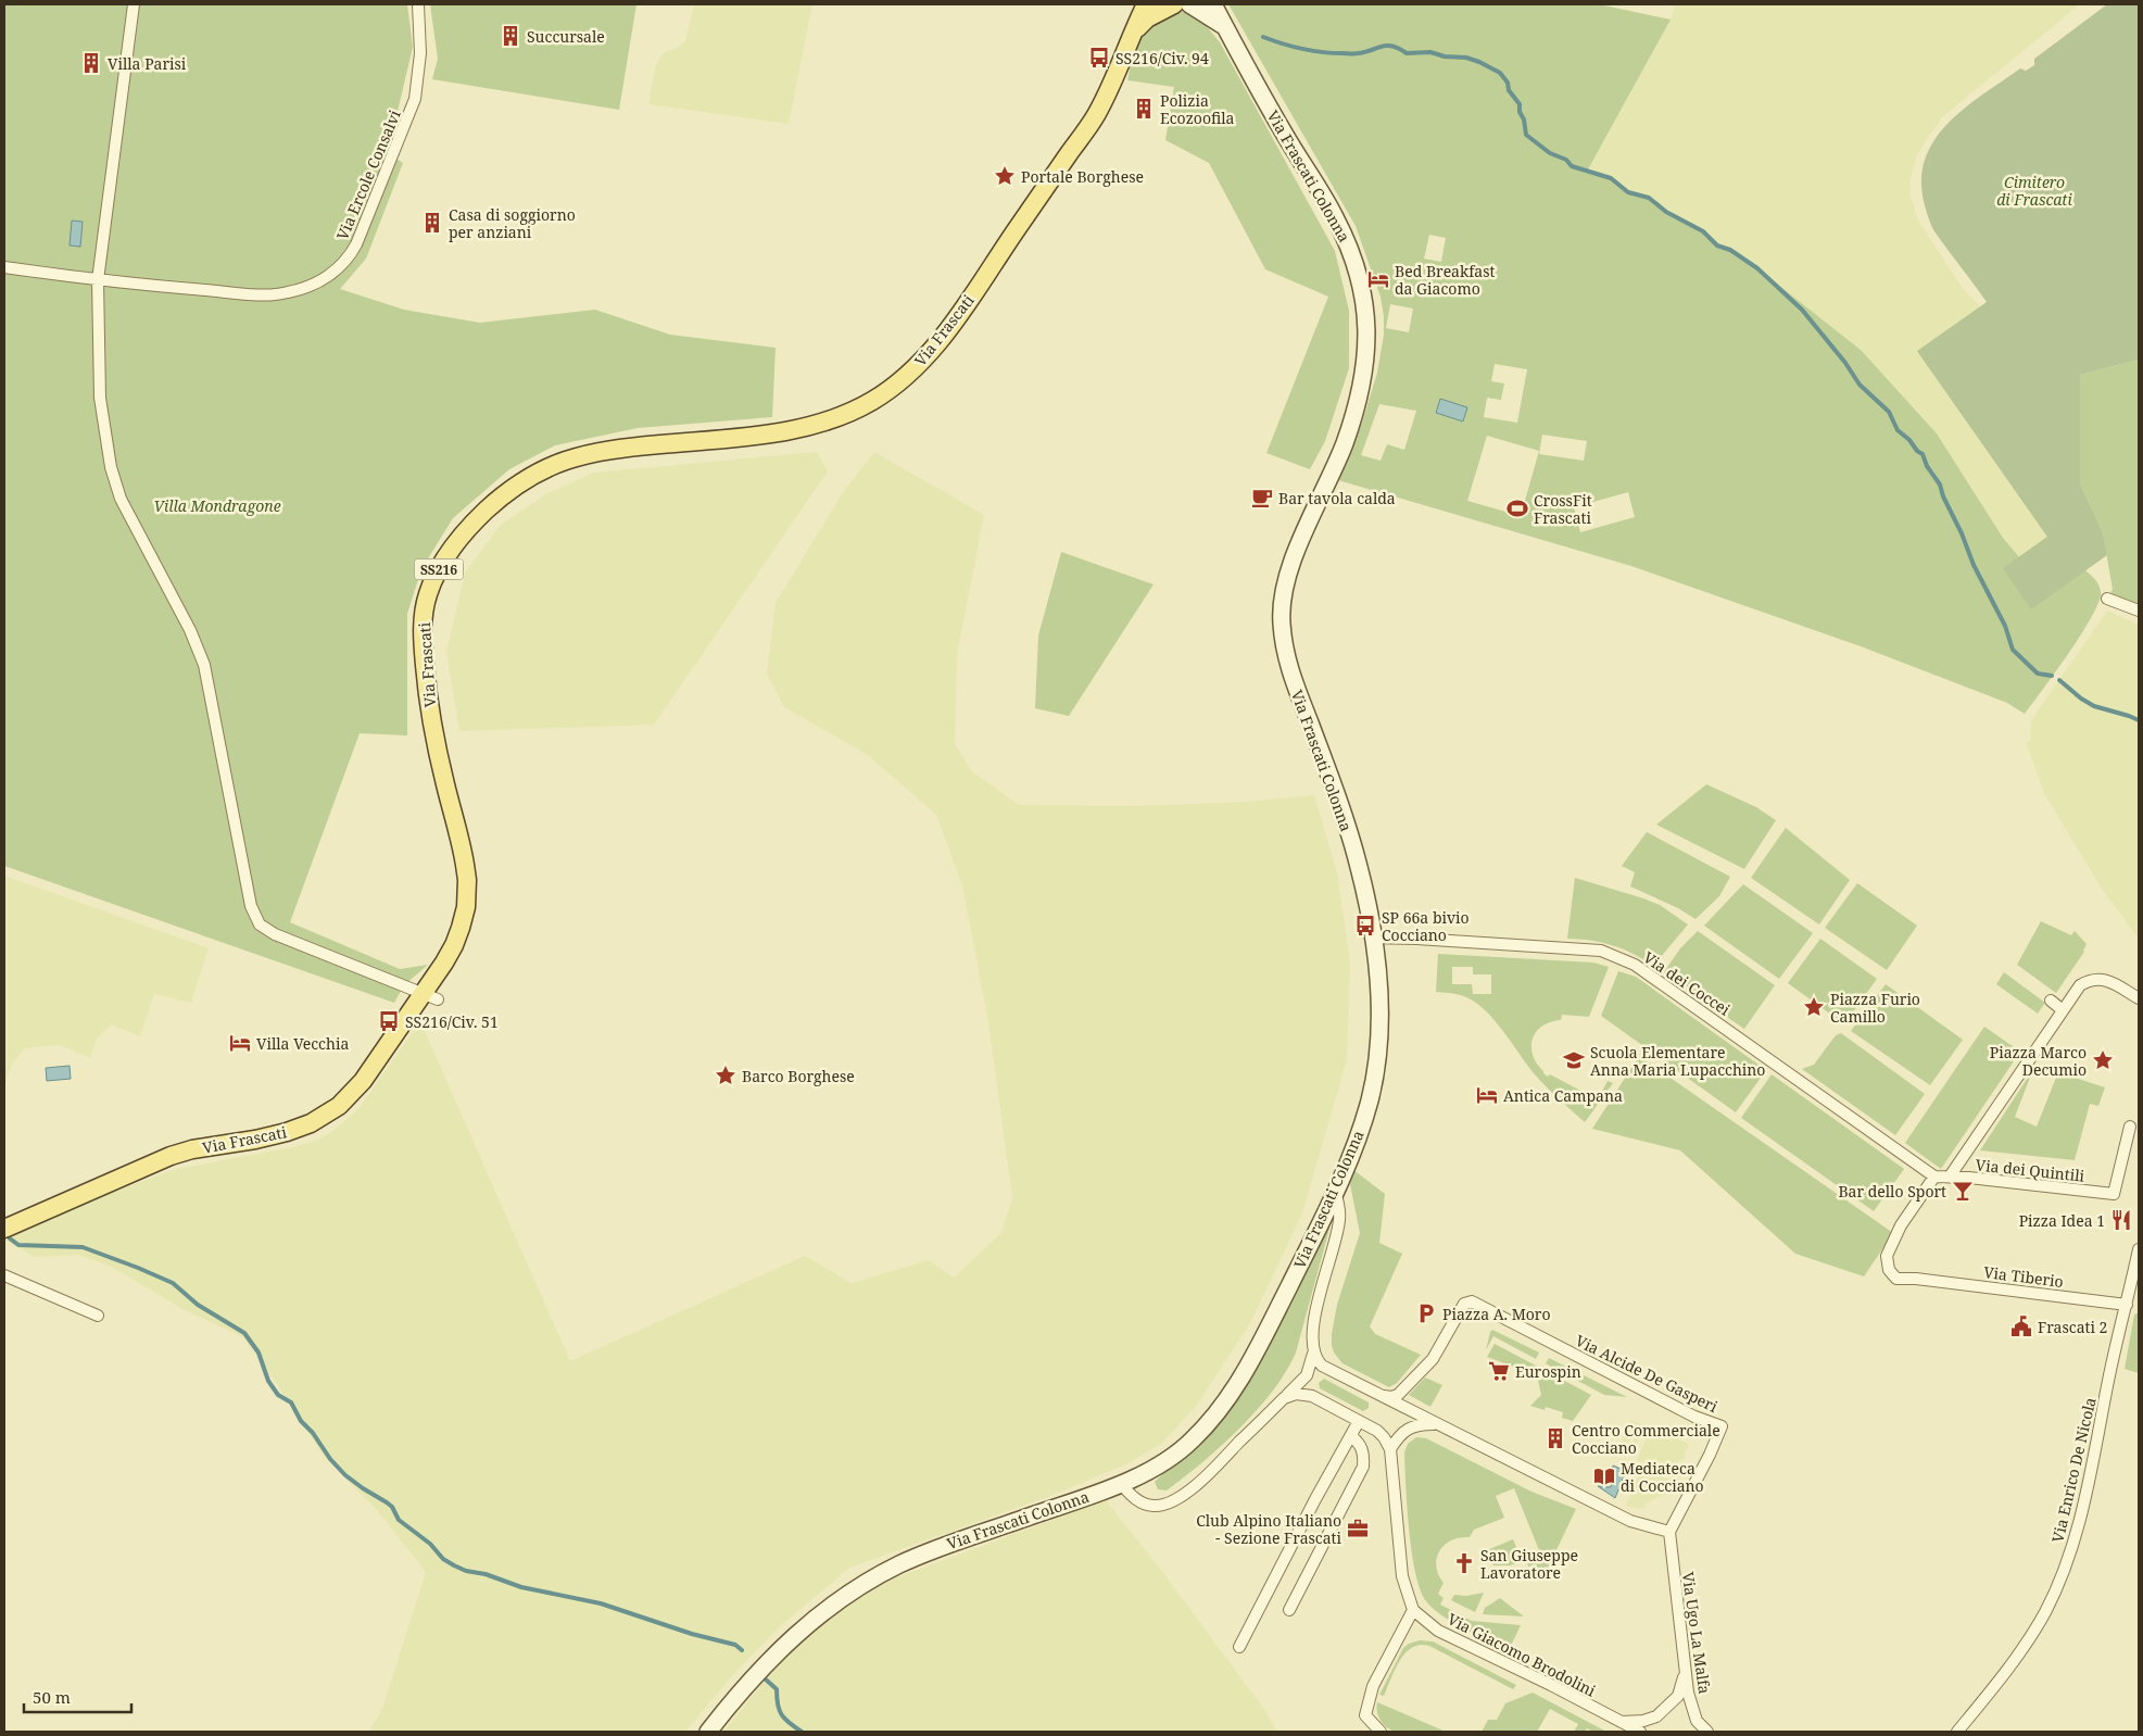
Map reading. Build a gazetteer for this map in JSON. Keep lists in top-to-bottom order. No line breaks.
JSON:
{"streets":{"main road":["Via Frascati","SS216"],"street":["Via Ercole Consalvi","Via Frascati Colonna","Via dei Coccei","Via dei Quintili","Via Tiberio","Via Alcide De Gasperi","Via Enrico De Nicola","Via Ugo La Malfa","Via Giacomo Brodolini"]},"crossings":[["Via Frascati Colonna","Via dei Coccei"],["Via dei Coccei","Via dei Quintili"],["Via dei Coccei","Via Tiberio"],["Via dei Quintili","Via Tiberio"],["Via Tiberio","Via Enrico De Nicola"],["Via Alcide De Gasperi","Via Ugo La Malfa"]],"parks":["Cimitero di Frascati","Villa Mondragone"],"places":{"building":["Succursale","Villa Parisi","Polizia Ecozoofila","Casa di soggiorno per anziani","Centro Commerciale Cocciano"],"bus stop":["SS216/Civ. 94","SP 66a bivio Cocciano","SS216/Civ. 51"],"place":["Portale Borghese","Piazza Furio Camillo","Piazza Marco Decumio","Barco Borghese"],"hotel":["Bed Breakfast da Giacomo","Villa Vecchia","Antica Campana"],"cafe":["Bar tavola calda"],"sports":["CrossFit Frascati"],"school or university":["Scuola Elementare Anna Maria Lupacchino"],"bar":["Bar dello Sport"],"restaurant":["Pizza Idea 1"],"parking":["Piazza A. Moro"],"public building":["Frascati 2"],"supermarket":["Eurospin"],"library":["Mediateca di Cocciano"],"office":["Club Alpino Italiano - Sezione Frascati"],"church":["San Giuseppe Lavoratore"]},"scale_bar":"50 m"}
